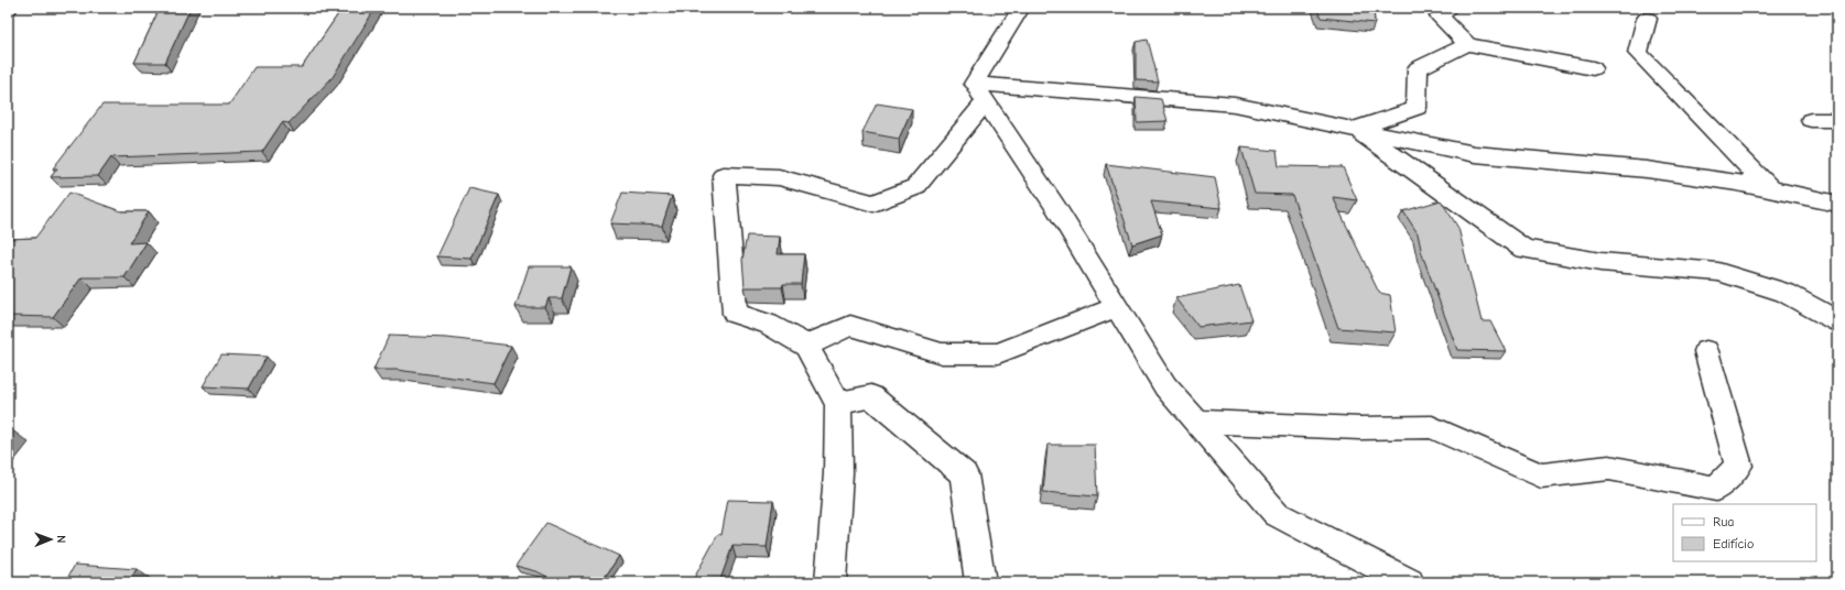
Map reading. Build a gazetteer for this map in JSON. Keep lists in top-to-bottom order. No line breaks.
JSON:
{"legend":["Rua","Edifício"],"north":"right"}
